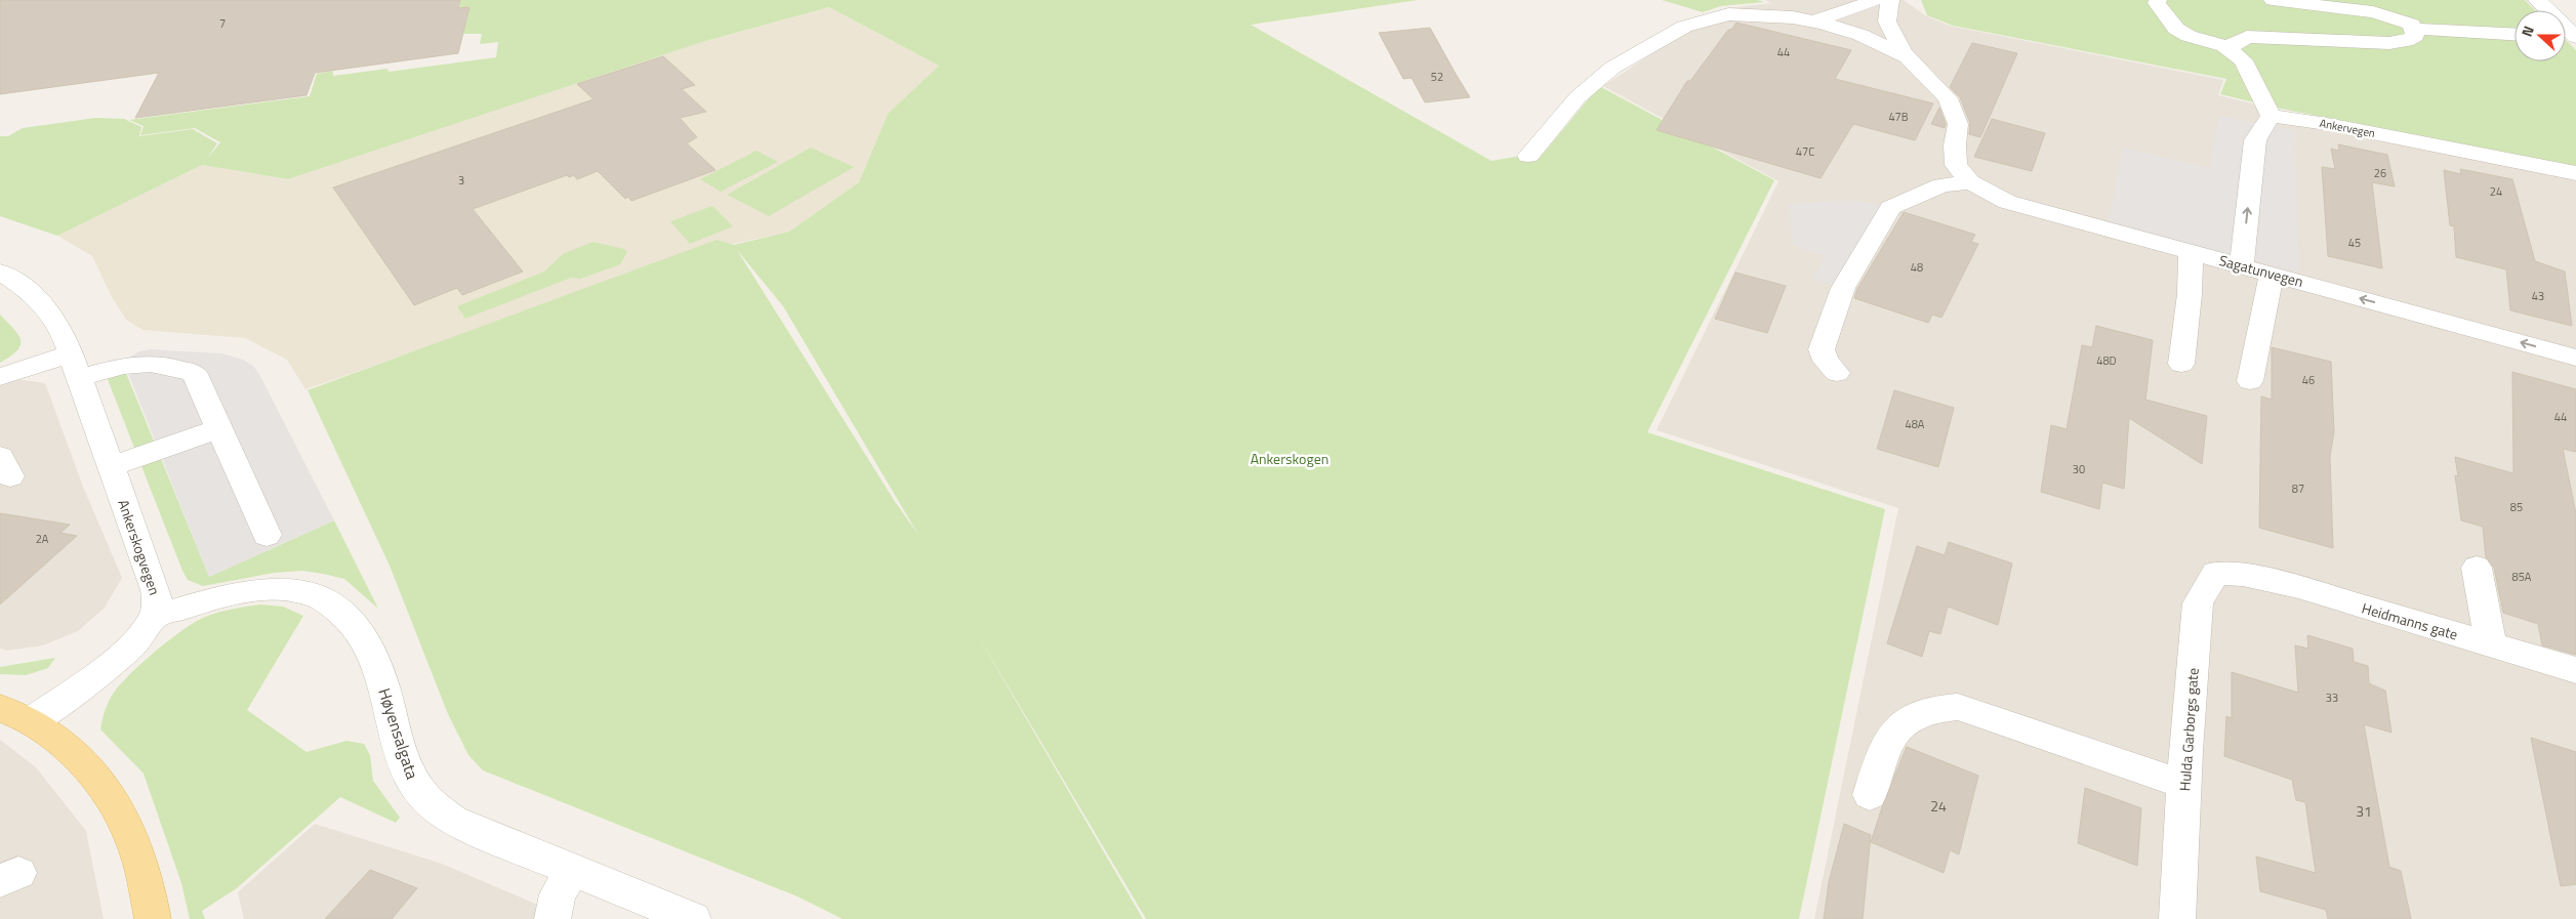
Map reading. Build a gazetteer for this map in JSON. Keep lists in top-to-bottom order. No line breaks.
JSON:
{"streets":{"street":["Ankervegen","Sagatunvegen","Ankerskogvegen","Heidmanns gate","Hulda Garborgs gate","Høyensalgata"]},"crossings":[["Ankerskogvegen","Høyensalgata"],["Heidmanns gate","Hulda Garborgs gate"]],"one_way":["Sagatunvegen"],"parks":["Ankerskogen"],"house_numbers":["7","44","52","47B","47C","26","3","24","45","48","43","48D","46","44","48A","30","87","85","2A","85A","33","24","31"],"north":"left"}
